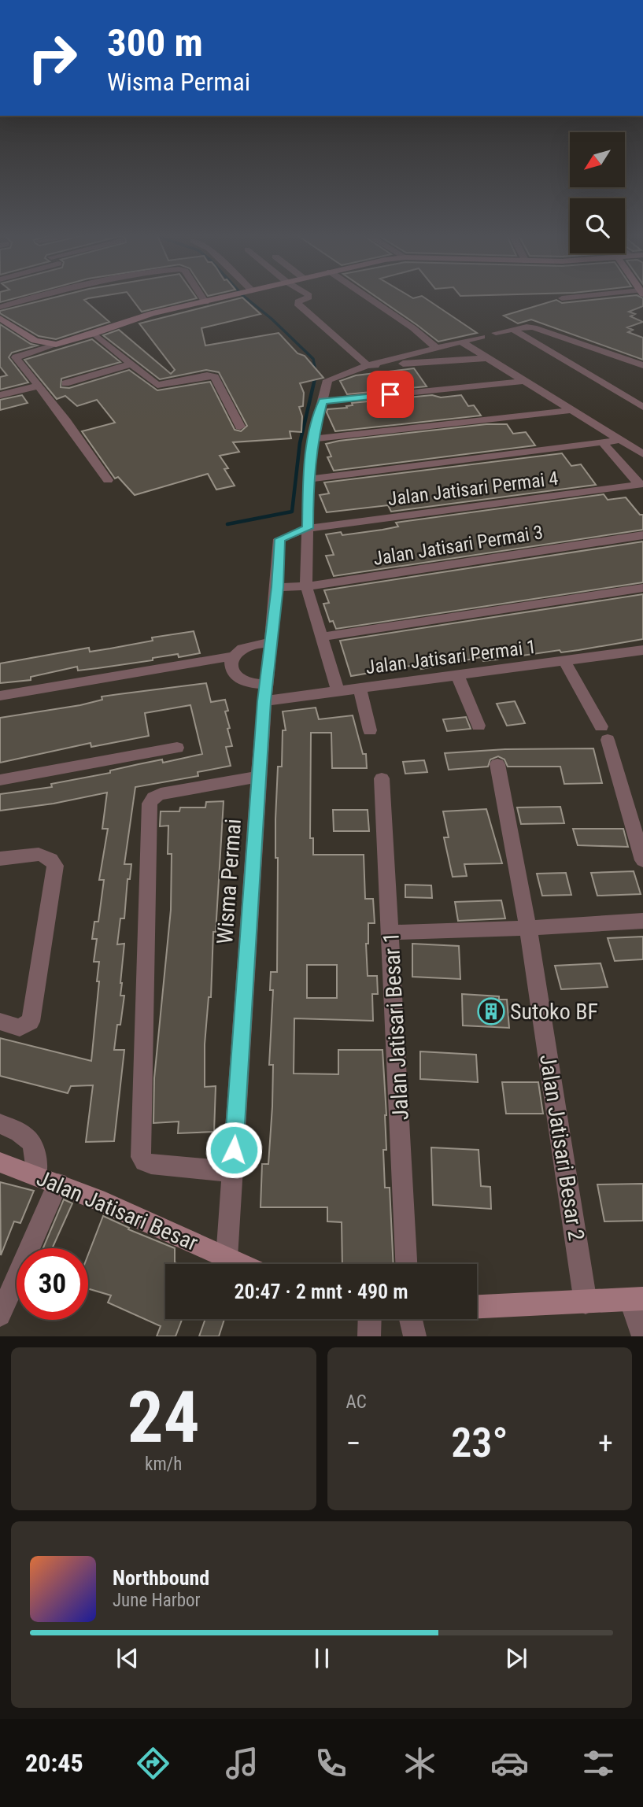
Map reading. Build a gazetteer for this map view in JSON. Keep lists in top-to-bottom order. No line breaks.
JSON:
{"streets":{"street":["Jalan Jatisari Permai 4","Jalan Jatisari Permai 3","Jalan Jatisari Permai 1","Wisma Permai","Jalan Jatisari Besar 1","Jalan Jatisari Besar 2","Jalan Jatisari Besar"]},"crossings":[["Jalan Jatisari Permai 4","Wisma Permai"],["Jalan Jatisari Permai 3","Wisma Permai"],["Jalan Jatisari Permai 1","Wisma Permai"],["Wisma Permai","Jalan Jatisari Besar"]],"places":{"building":["Sutoko BF"]},"north":"bottom left","page":{"turn":["300 m","Wisma Permai"],"limit":"30","trip":"20:47 · 2 mnt · 490 m","tile":[["24","km/h"],"AC"],"heat":["−","23°","+"],"song":["Northbound","June Harbor"],"tabs":"20:45"}}
